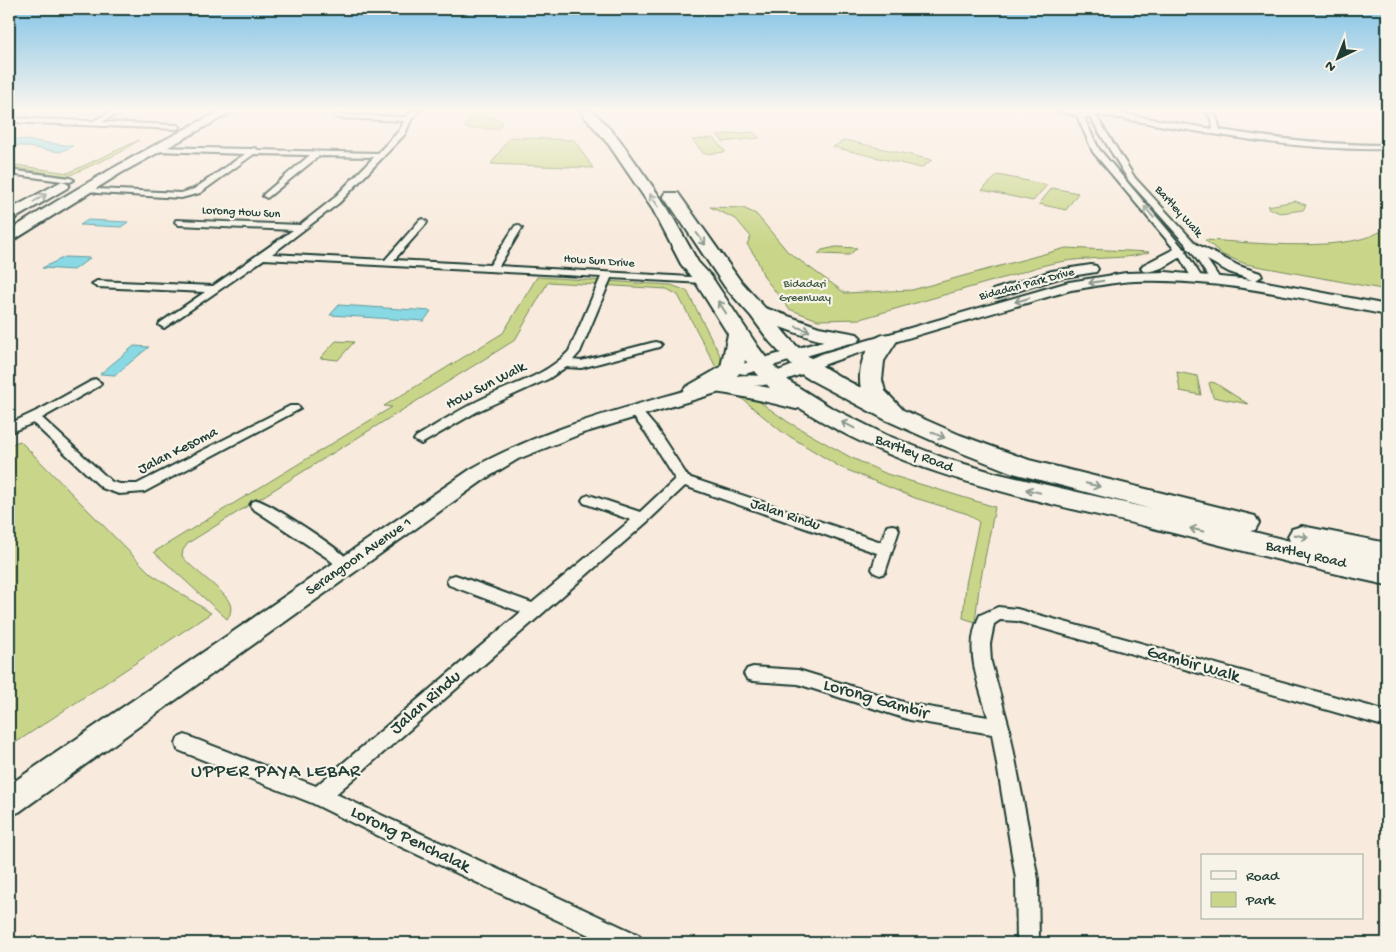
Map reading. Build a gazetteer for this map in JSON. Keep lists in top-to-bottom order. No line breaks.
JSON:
{"streets":{"highway":["Bartley Road"],"street":["Bartley Walk","Lorong How Sun","How Sun Drive","Bidadari Park Drive","How Sun Walk","Jalan Kesoma","Jalan Rindu","Serangoon Avenue 1","Gambir Walk","Lorong Gambir","Lorong Penchalak"]},"crossings":[["Bartley Walk","Bidadari Park Drive"],["Lorong How Sun","How Sun Drive"],["How Sun Drive","Bartley Road"],["Bidadari Park Drive","Bartley Road"],["Bidadari Park Drive","Serangoon Avenue 1"],["Bartley Road","Serangoon Avenue 1"],["Jalan Rindu","Lorong Penchalak"],["Gambir Walk","Lorong Gambir"]],"districts":["UPPER PAYA LEBAR"],"parks":["Bidadari Greenway"],"legend":["Road","Park"],"north":"bottom left"}
